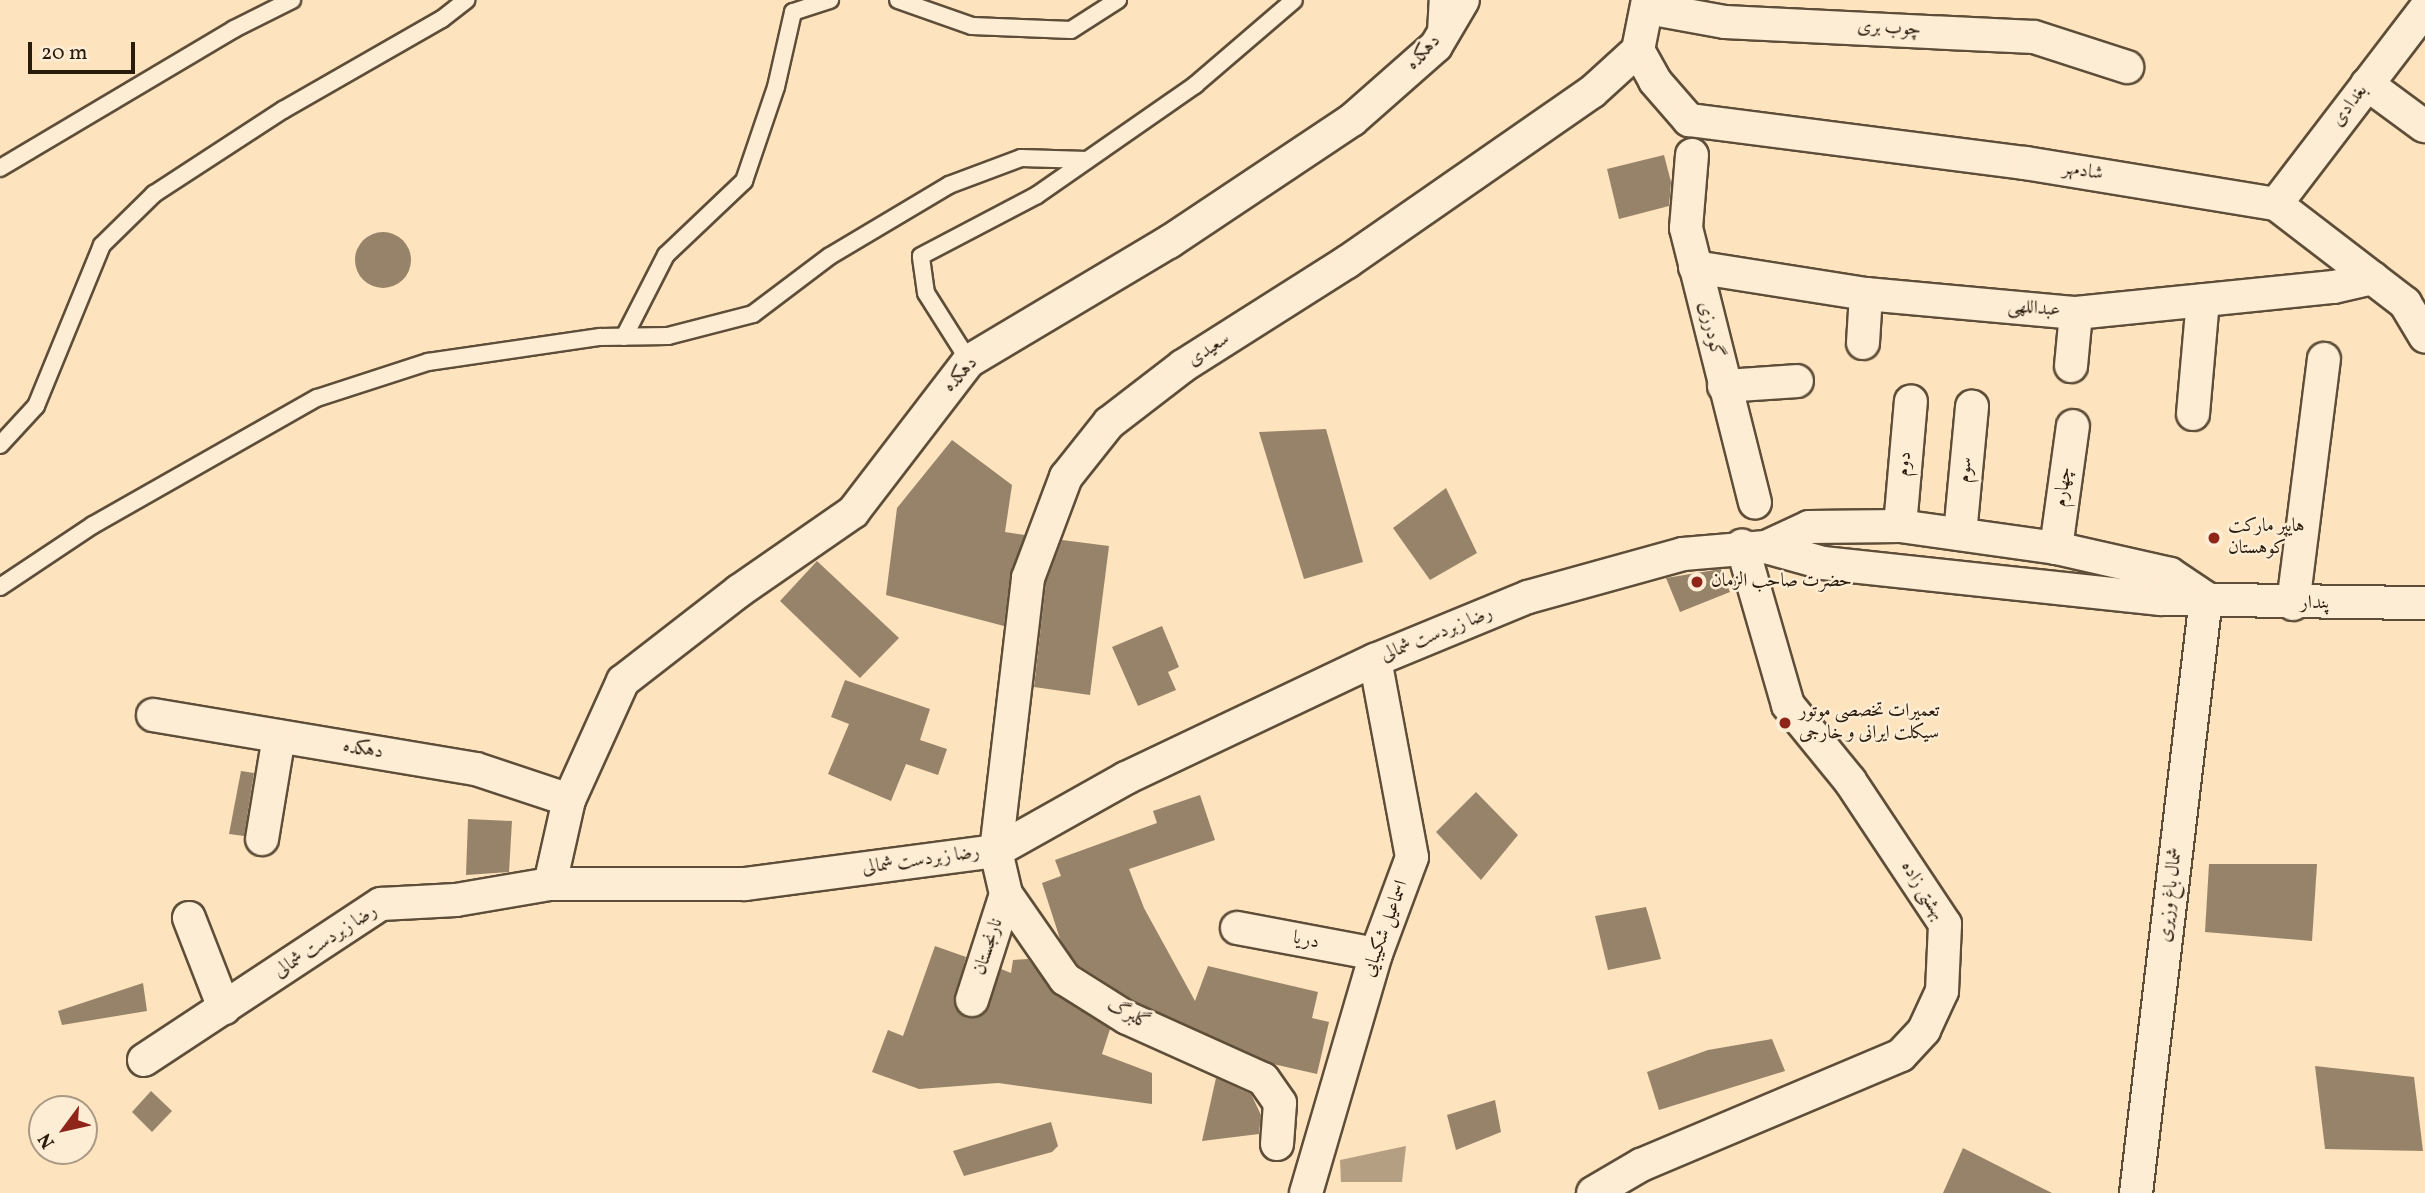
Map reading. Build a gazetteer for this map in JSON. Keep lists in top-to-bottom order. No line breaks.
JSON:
{"streets":{"street":["چوب بری","دهکده","بغدادی","شادمهر","عبداللهی","گودرزی","سعیدی","دوم","سوم","چهارم","پندار","رضا زبردست شمالی","بهشتی زاده","شمال باغ وزیری","اسماعیل شکیبایی","دریا","نارنجستان","گلبرگ"]},"crossings":[["دهکده","رضا زبردست شمالی"],["بغدادی","شادمهر"],["شادمهر","عبداللهی"],["شادمهر","سعیدی"],["عبداللهی","گودرزی"],["سعیدی","رضا زبردست شمالی"],["سعیدی","گلبرگ"],["پندار","رضا زبردست شمالی"],["پندار","بهشتی زاده"],["پندار","شمال باغ وزیری"],["رضا زبردست شمالی","بهشتی زاده"],["رضا زبردست شمالی","اسماعیل شکیبایی"],["رضا زبردست شمالی","گلبرگ"],["اسماعیل شکیبایی","دریا"],["اسماعیل شکیبایی","گلبرگ"],["نارنجستان","گلبرگ"]],"places":["هایپر مارکت کوهستان","حضرت صاحب الزمان","تعمیرات تخصصی موتور سیکلت ایرانی و خارجی"],"scale_bar":"20 m","north":"bottom left"}
